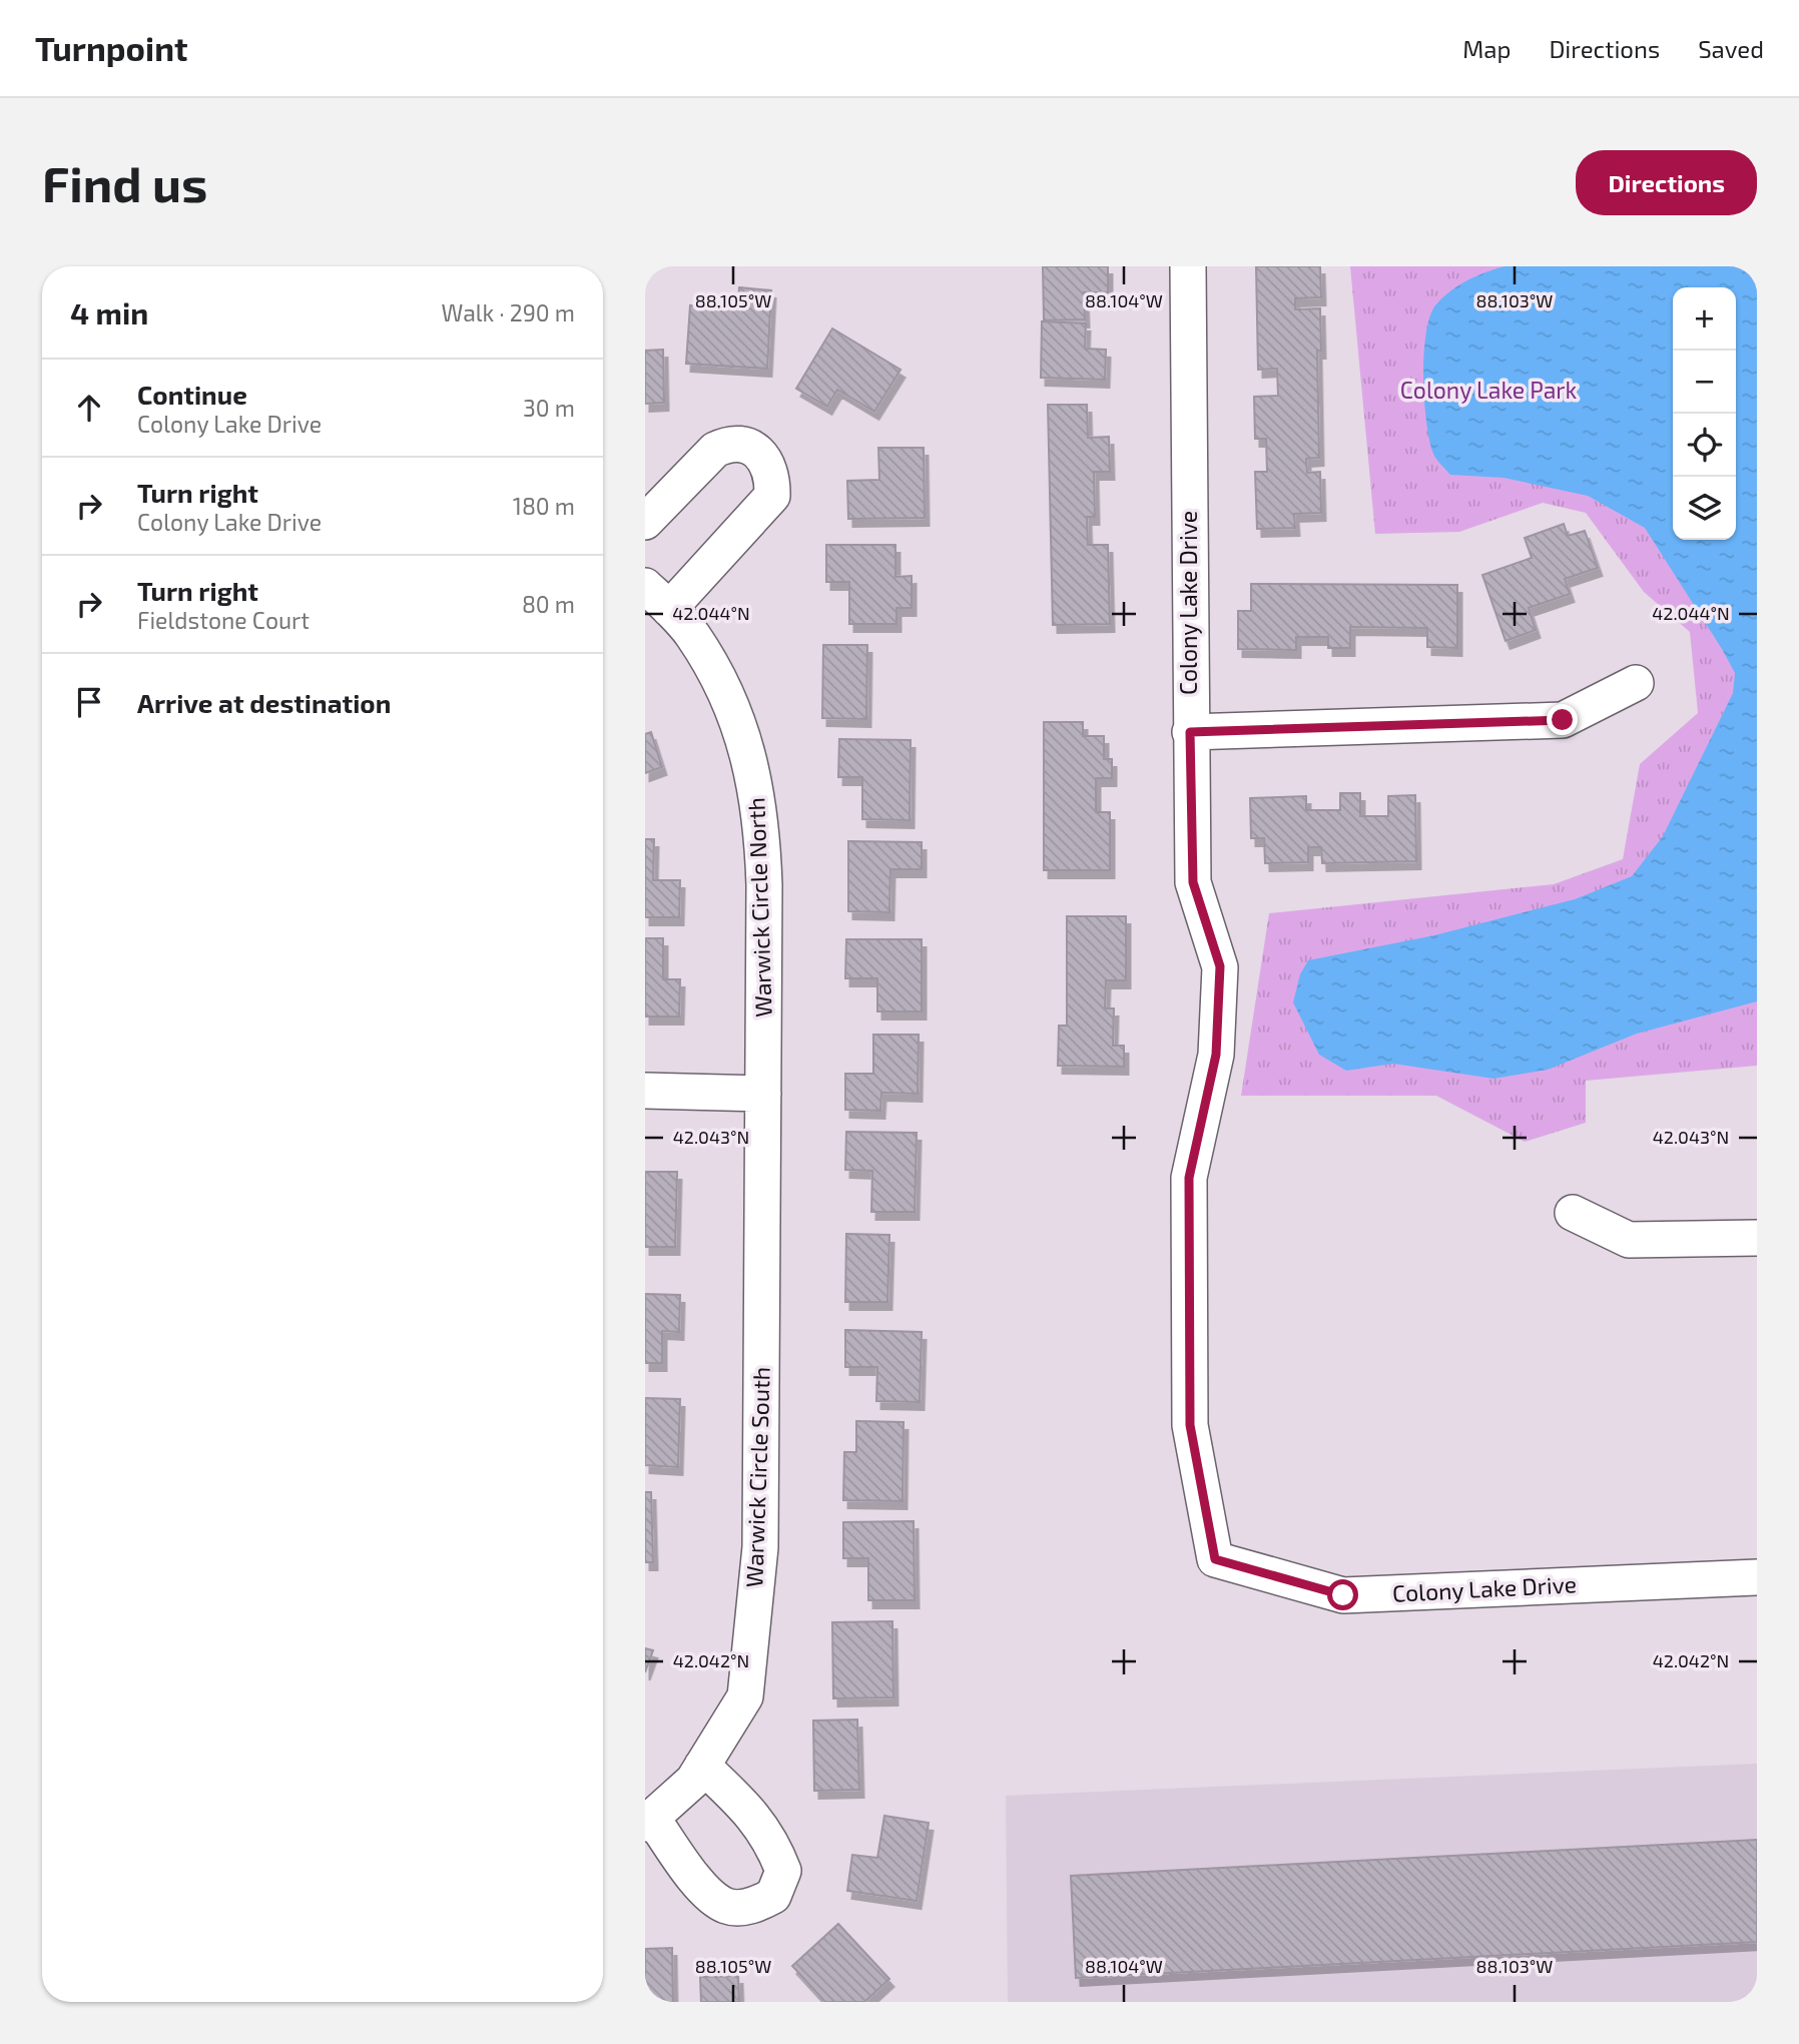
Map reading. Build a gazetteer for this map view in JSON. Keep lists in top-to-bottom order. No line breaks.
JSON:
{"streets":{"street":["Colony Lake Drive","Warwick Circle North","Warwick Circle South"]},"crossings":[["Warwick Circle North","Warwick Circle South"]],"parks":["Colony Lake Park"],"page":{"header":"Turnpoint","nav":["Map","Directions","Saved"],"buttons":"Directions","title":"Find us","heading":["4 min","Walk · 290 m"],"map_buttons":["+","−"],"list":[["Continue","Colony Lake Drive","30 m"],["Turn right","Colony Lake Drive","180 m"],["Turn right","Fieldstone Court","80 m"],"Arrive at destination"]},"coordinates":["88.105°W","88.104°W","88.103°W","42.044°N","42.043°N","42.042°N"]}
